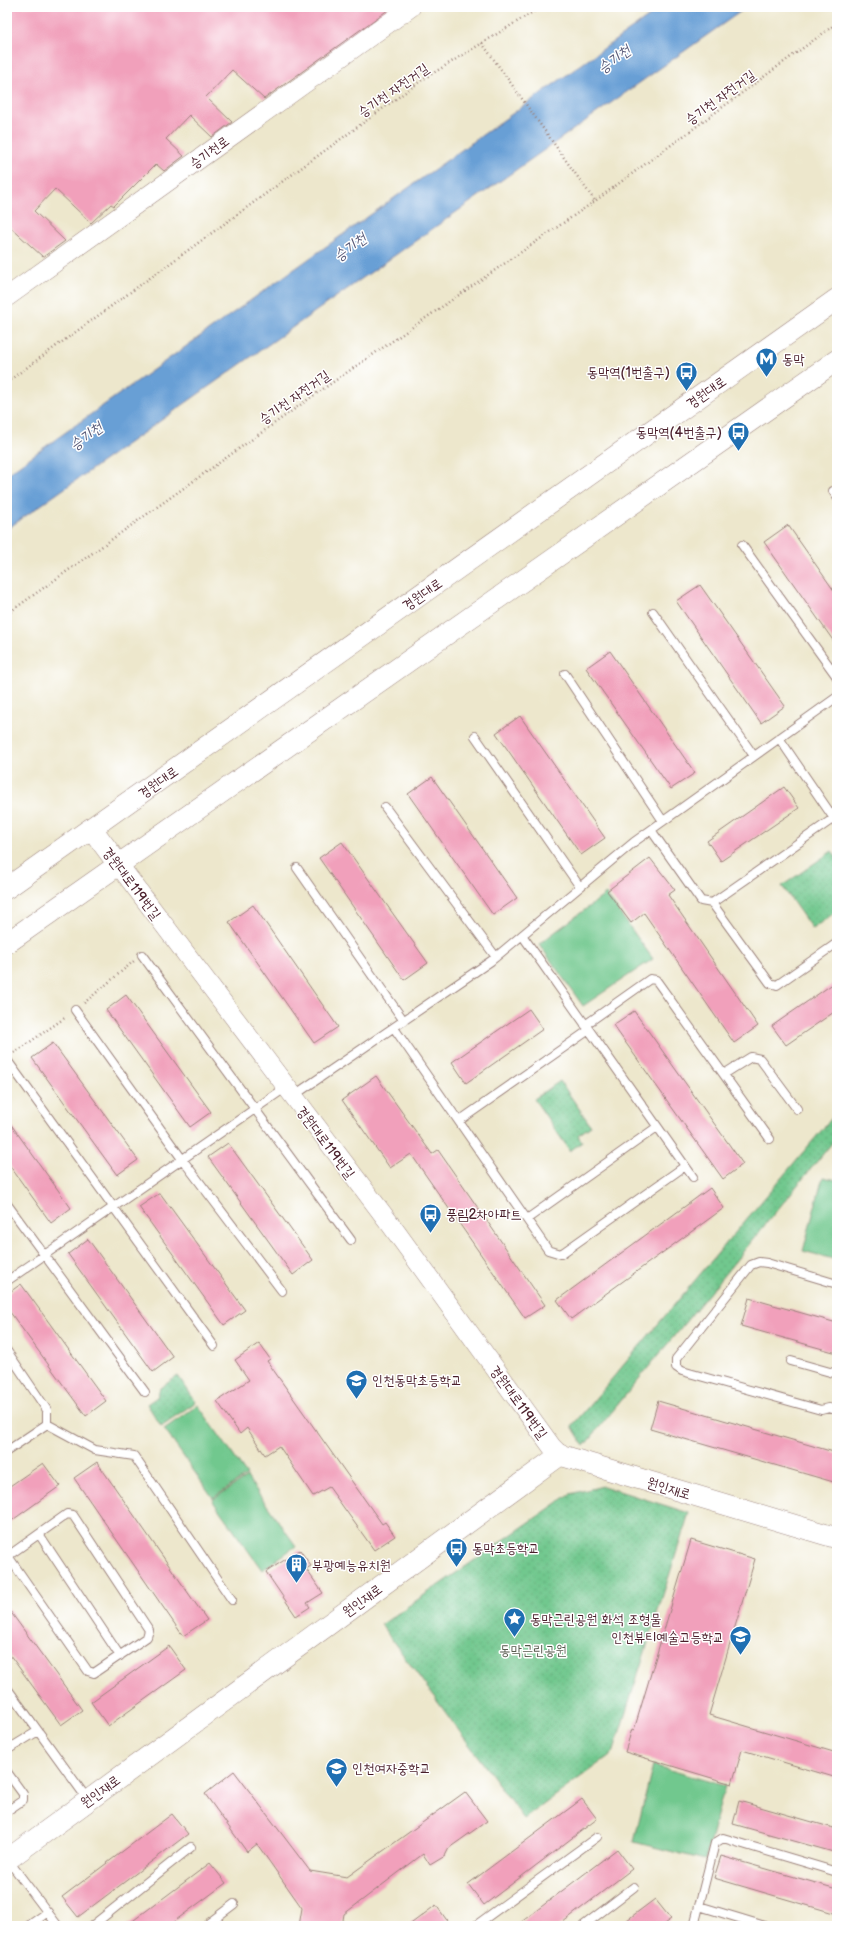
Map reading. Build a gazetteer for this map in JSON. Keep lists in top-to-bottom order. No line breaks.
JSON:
{"streets":{"main road":["경원대로","경원대로119번길","원인재로"],"street":["승기천로"],"path":["승기천 자전거길"]},"crossings":[["경원대로","경원대로119번길"],["경원대로119번길","원인재로"]],"water":["승기천"],"parks":["동막근린공원"],"places":{"metro station":["동막"],"bus stop":["동막역(1번출구)","동막역(4번출구)","풍림2차아파트","동막초등학교"],"school or university":["인천동막초등학교","인천뷰티예술고등학교","인천여자중학교"],"building":["부광예능유치원"],"place":["동막근린공원 화석 조형물"]}}
